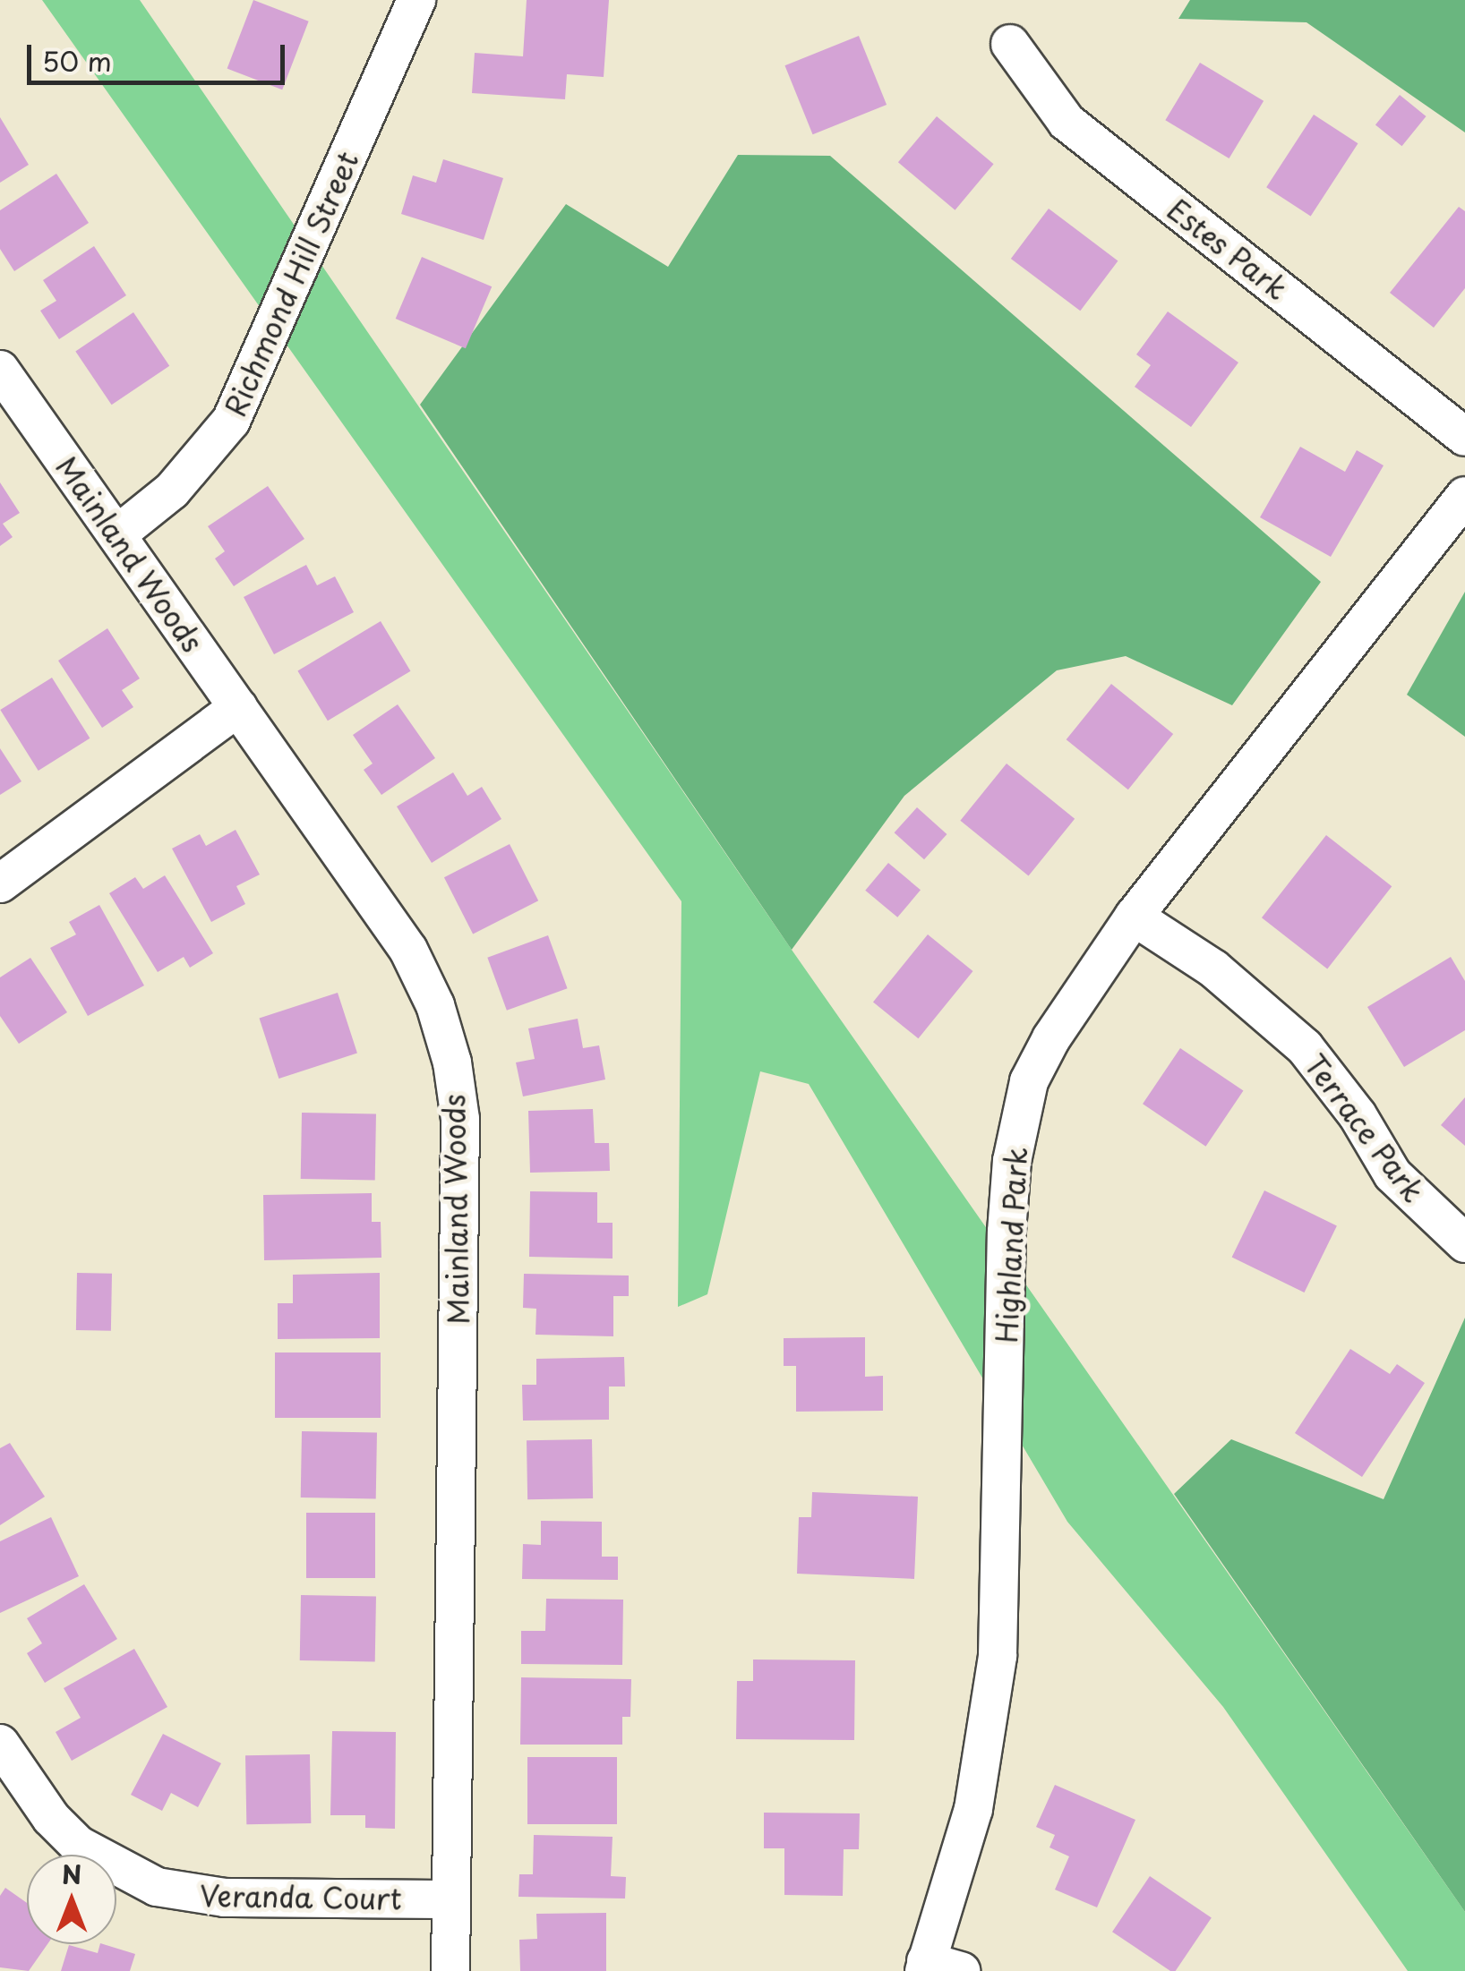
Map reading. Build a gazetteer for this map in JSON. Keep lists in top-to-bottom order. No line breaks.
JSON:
{"streets":{"street":["Estes Park","Richmond Hill Street","Mainland Woods","Terrace Park","Highland Park","Veranda Court"]},"crossings":[["Richmond Hill Street","Mainland Woods"],["Mainland Woods","Veranda Court"],["Terrace Park","Highland Park"]],"scale_bar":"50 m","north":"top"}
